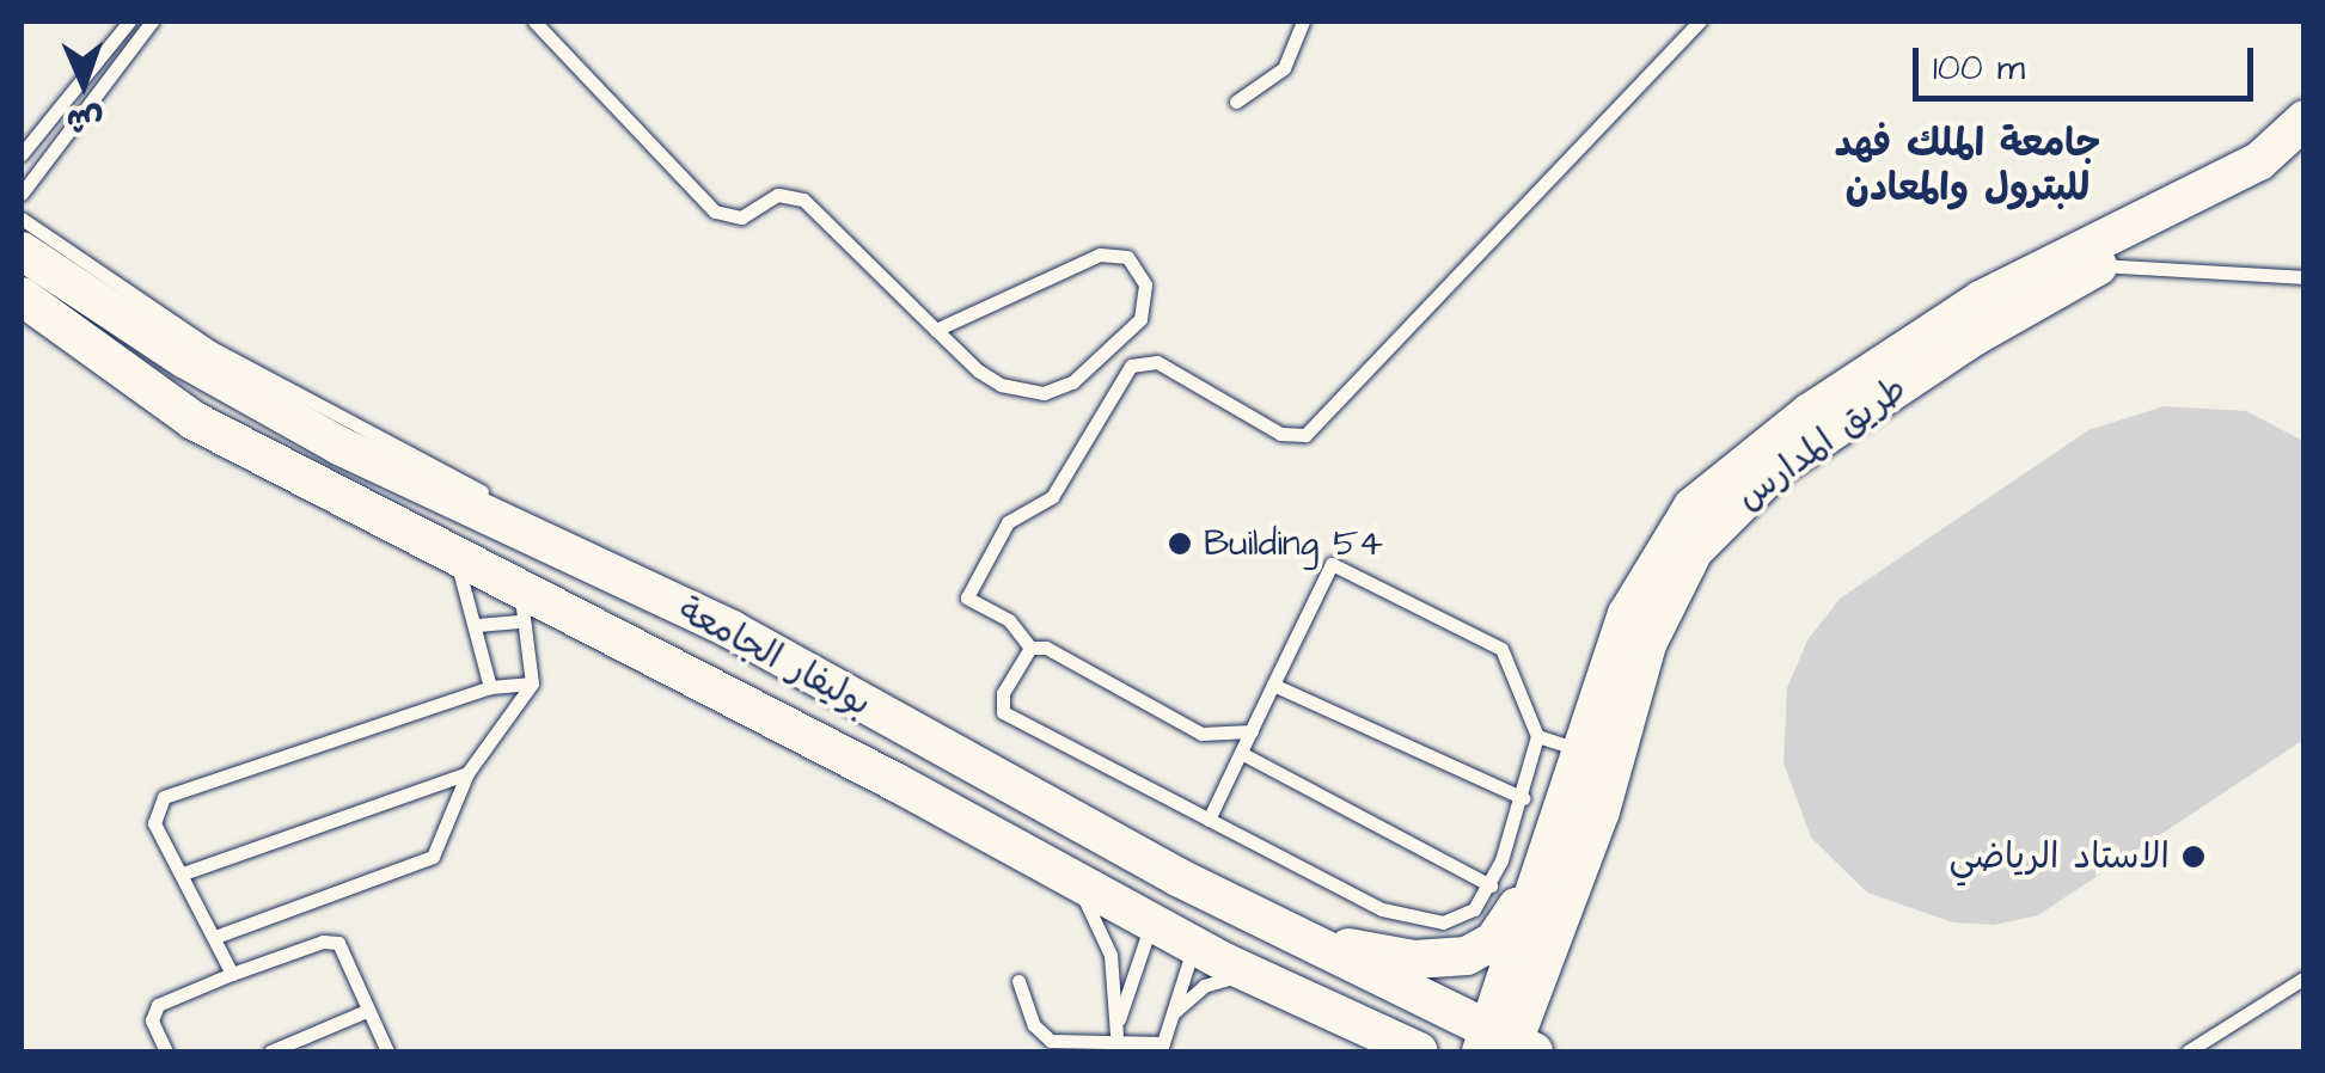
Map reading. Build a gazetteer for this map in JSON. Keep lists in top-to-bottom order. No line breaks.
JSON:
{"streets":{"street":["طريق المدارس","بوليفار الجامعة"]},"crossings":[["طريق المدارس","بوليفار الجامعة"]],"districts":["جامعة الملك فهد للبترول والمعادن"],"places":["Building 54","الاستاد الرياضي"],"scale_bar":"100 m","north":"bottom"}
